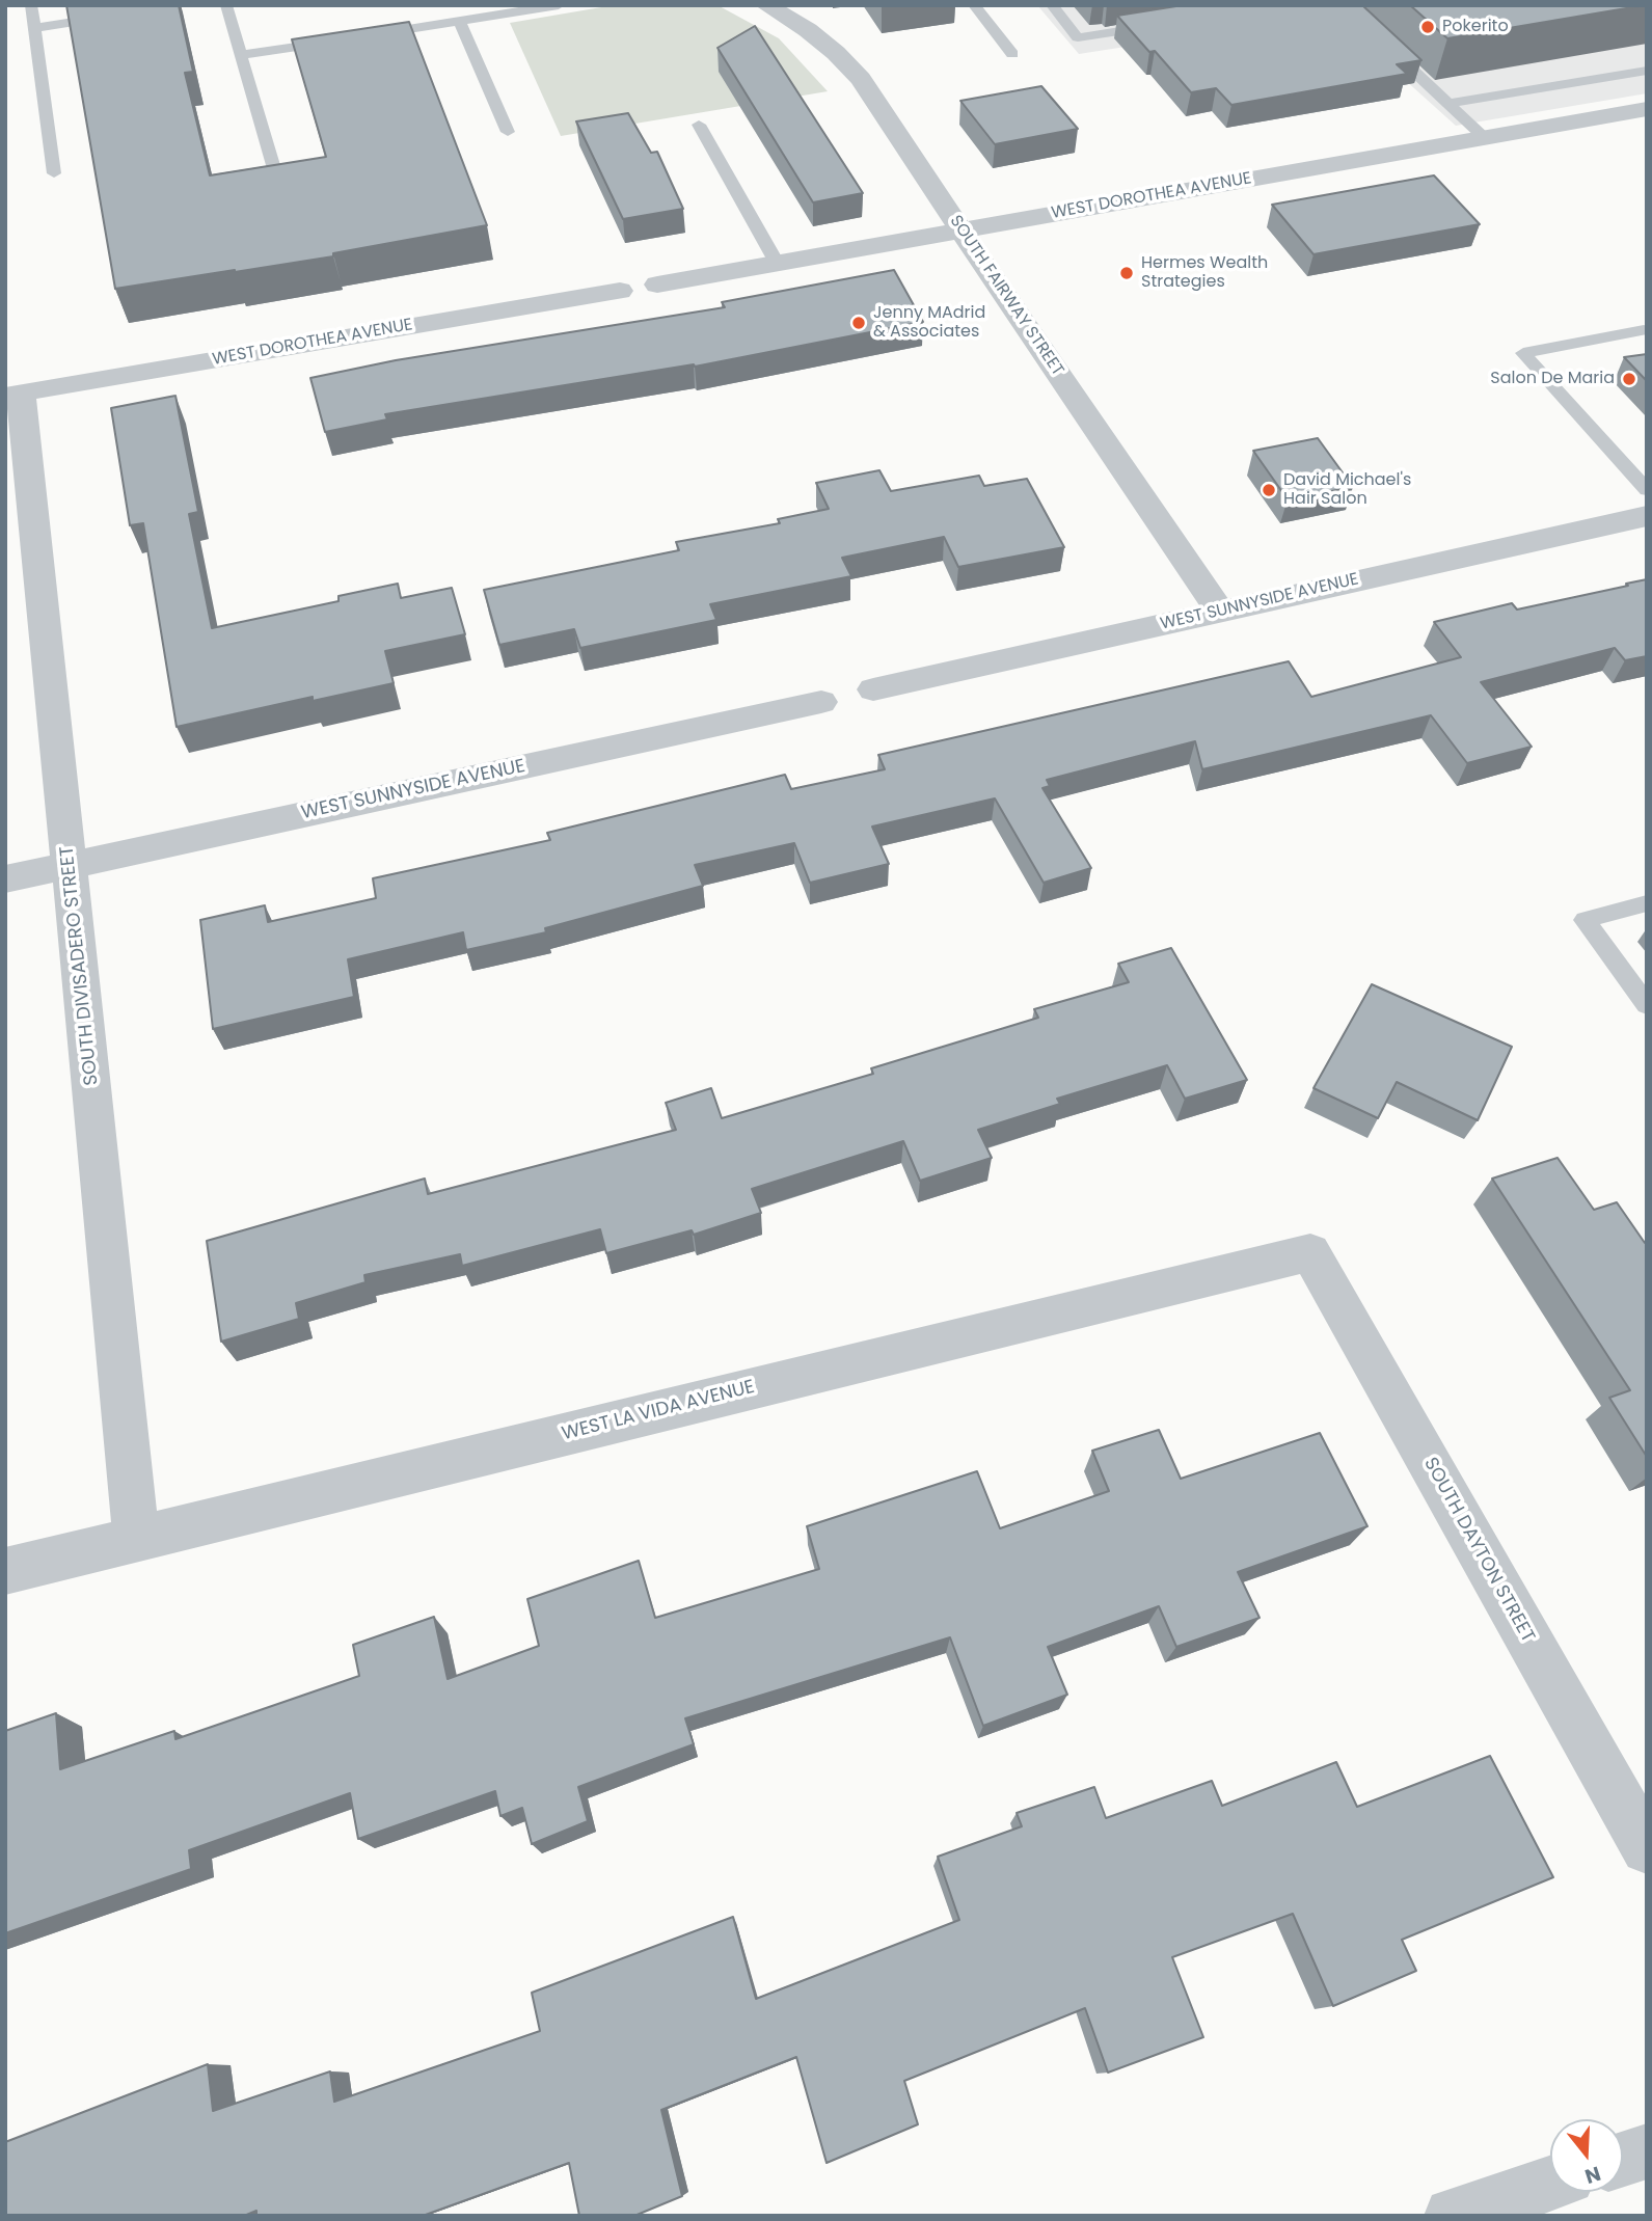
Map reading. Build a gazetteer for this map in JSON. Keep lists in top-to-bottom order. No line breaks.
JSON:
{"streets":{"street":["WEST DOROTHEA AVENUE","SOUTH FAIRWAY STREET","WEST SUNNYSIDE AVENUE","SOUTH DIVISADERO STREET","WEST LA VIDA AVENUE","SOUTH DAYTON STREET"]},"crossings":[["WEST DOROTHEA AVENUE","SOUTH FAIRWAY STREET"],["WEST DOROTHEA AVENUE","SOUTH DIVISADERO STREET"],["SOUTH FAIRWAY STREET","WEST SUNNYSIDE AVENUE"],["WEST SUNNYSIDE AVENUE","SOUTH DIVISADERO STREET"],["SOUTH DIVISADERO STREET","WEST LA VIDA AVENUE"],["WEST LA VIDA AVENUE","SOUTH DAYTON STREET"]],"places":["Pokerito","Hermes Wealth Strategies","Jenny MAdrid & Associates","Salon De Maria","David Michael's Hair Salon"],"north":"bottom"}
